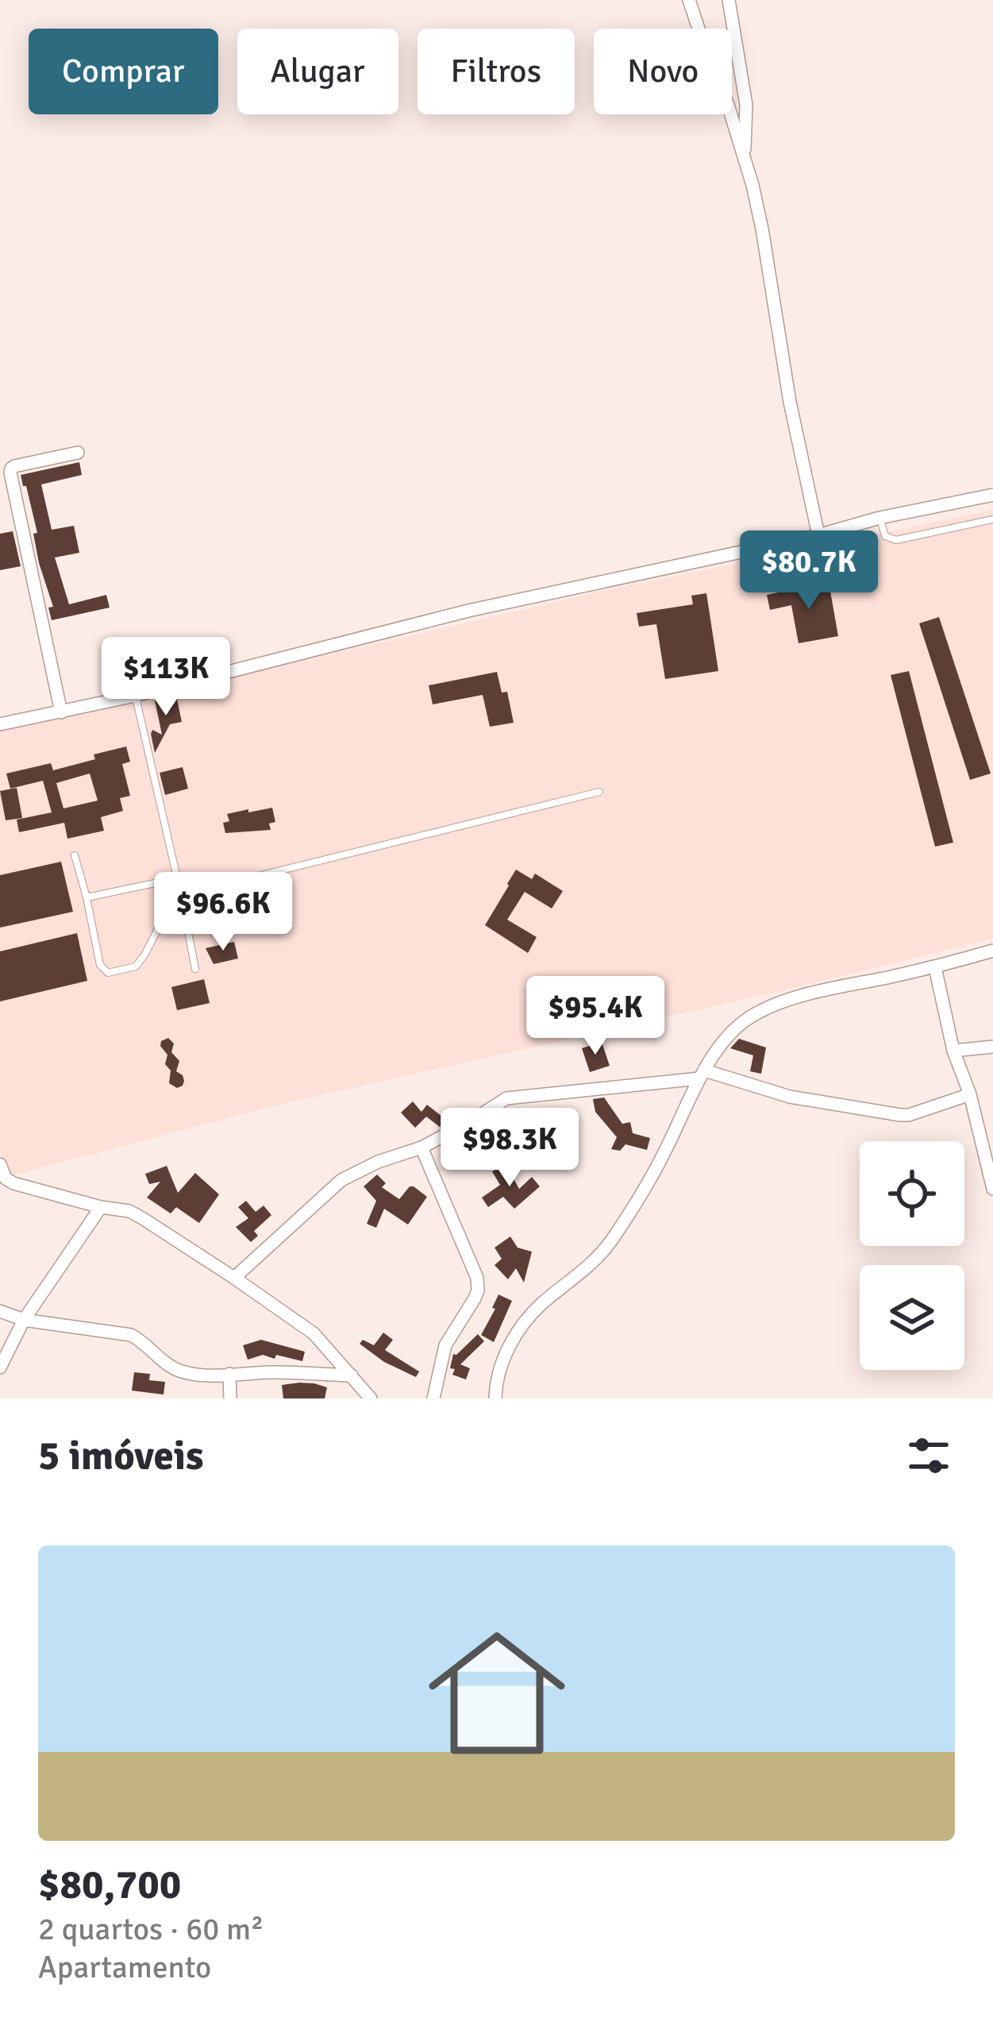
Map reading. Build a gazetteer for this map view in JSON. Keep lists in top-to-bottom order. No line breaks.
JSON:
{"page":{"chip":["Comprar","Alugar","Filtros","Novo"],"price":["$80.7K","$113K","$96.6K","$95.4K","$98.3K"],"heading":"5 imóveis","list":[{"name":"$80,700","note":"2 quartos · 60 m² · Apartamento"}]}}
